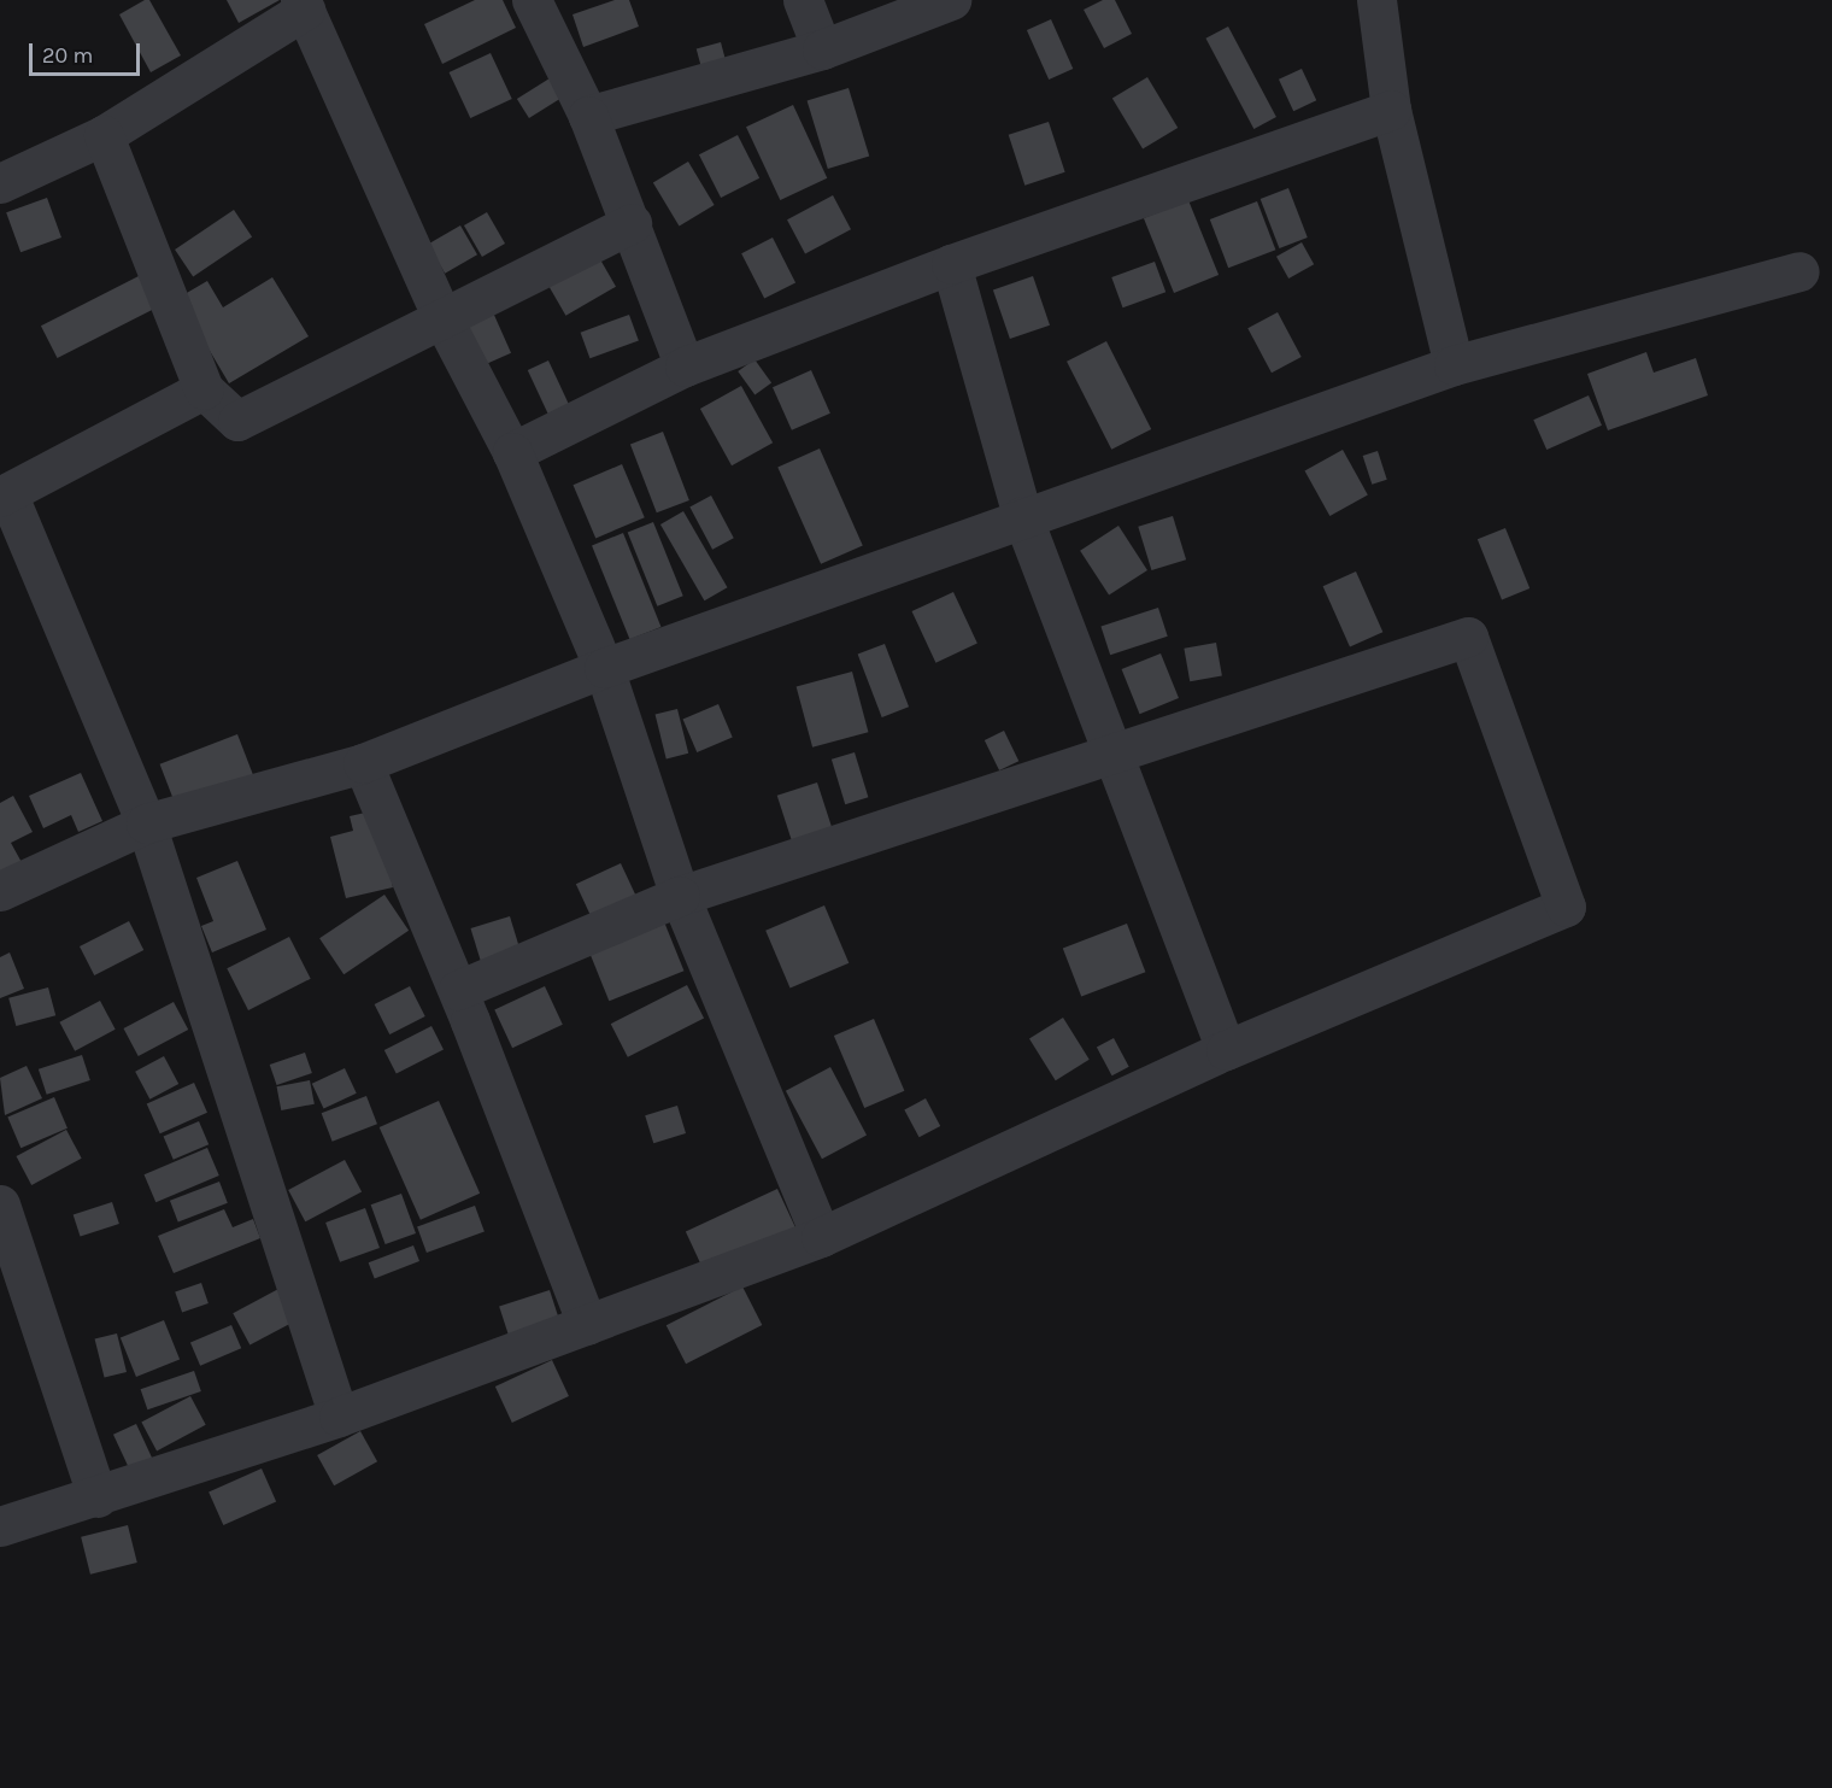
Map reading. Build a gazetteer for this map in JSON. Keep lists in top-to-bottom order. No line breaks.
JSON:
{"scale_bar":"20 m"}
